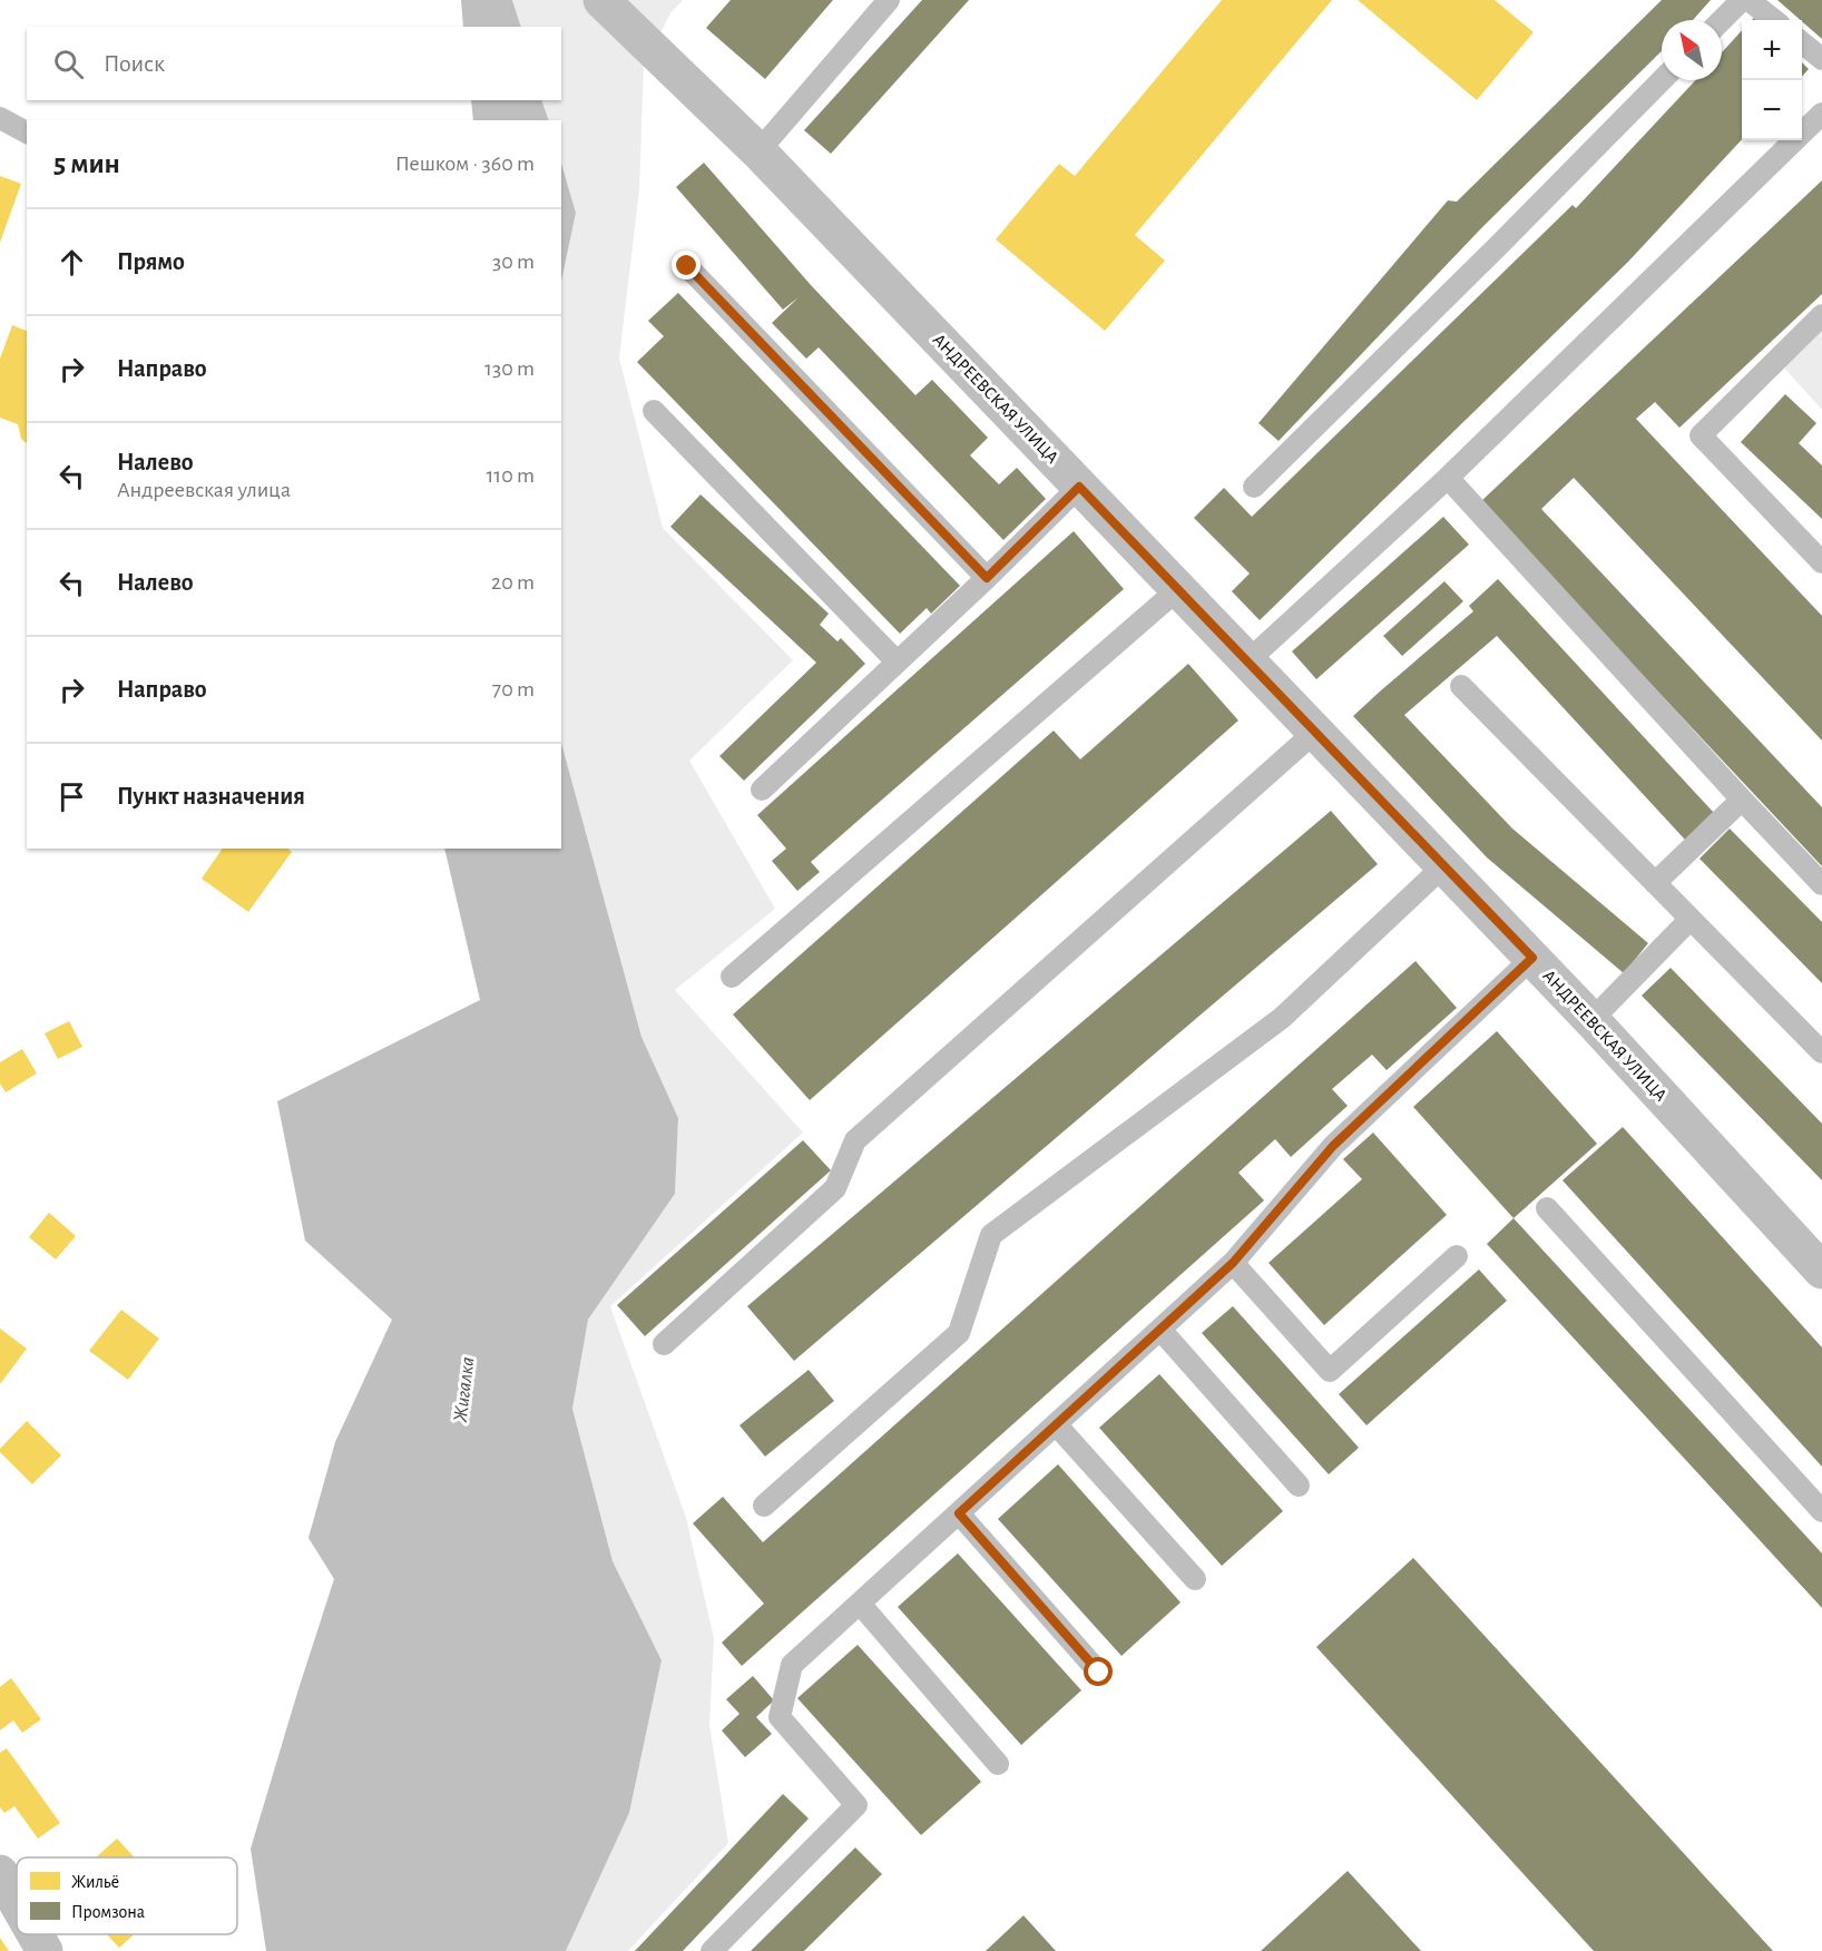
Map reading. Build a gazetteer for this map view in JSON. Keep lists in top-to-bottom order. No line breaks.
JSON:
{"streets":{"street":["АНДРЕЕВСКАЯ УЛИЦА"]},"water":["Жигалка"],"legend":["Жильё","Промзона"],"north":"top left","page":{"map_buttons":["+","−"],"search":"Поиск","heading":["5 мин","Пешком · 360 m"],"list":[["Прямо","30 m"],["Направо","130 m"],["Налево","Андреевская улица","110 m"],["Налево","20 m"],["Направо","70 m"],"Пункт назначения"]}}
